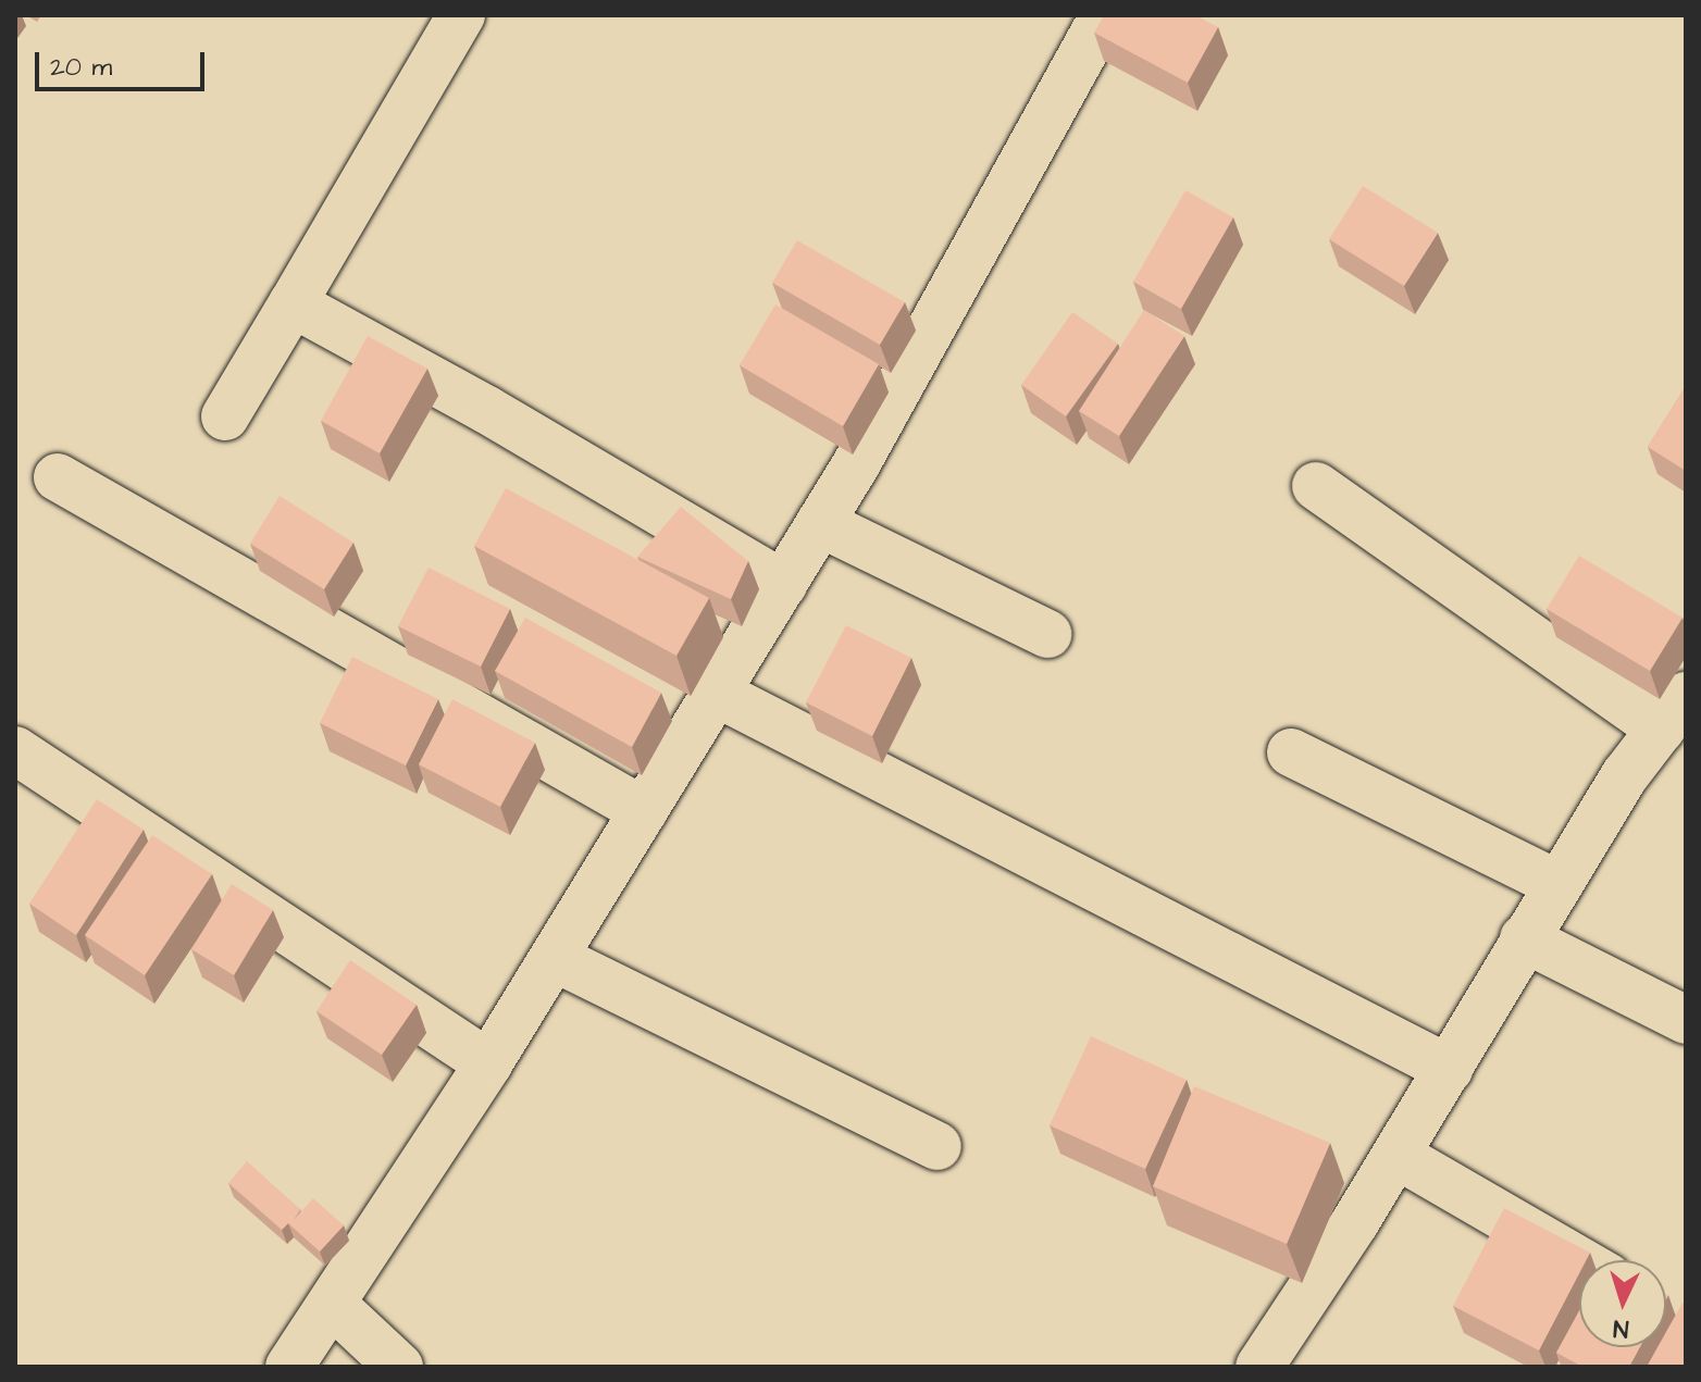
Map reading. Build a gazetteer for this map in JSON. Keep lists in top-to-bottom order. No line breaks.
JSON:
{"scale_bar":"20 m","north":"bottom"}
